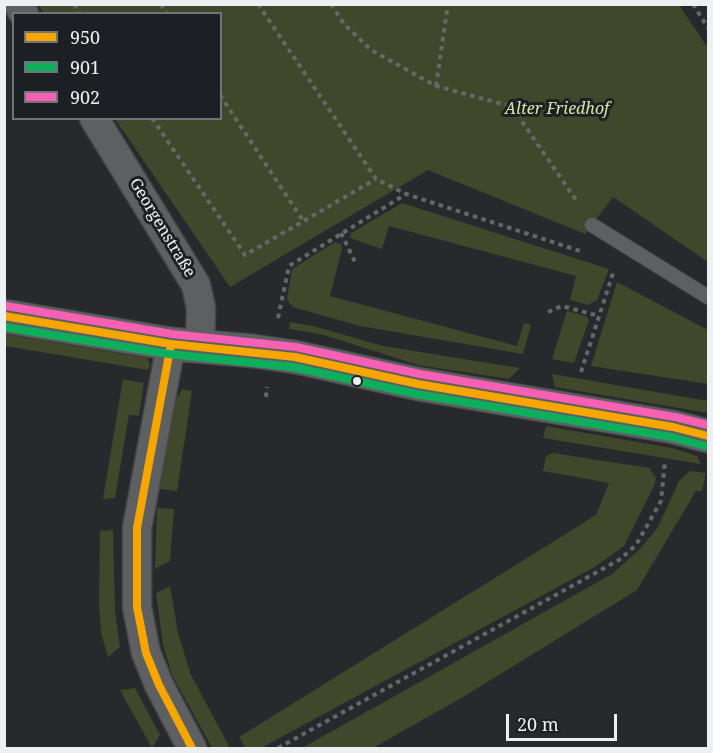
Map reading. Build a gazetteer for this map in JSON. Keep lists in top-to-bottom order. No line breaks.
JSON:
{"streets":{"street":["Georgenstraße"]},"parks":["Alter Friedhof"],"lines":["transit line 902","transit line 950","transit line 901"],"legend":["950","901","902"],"scale_bar":"20 m"}
